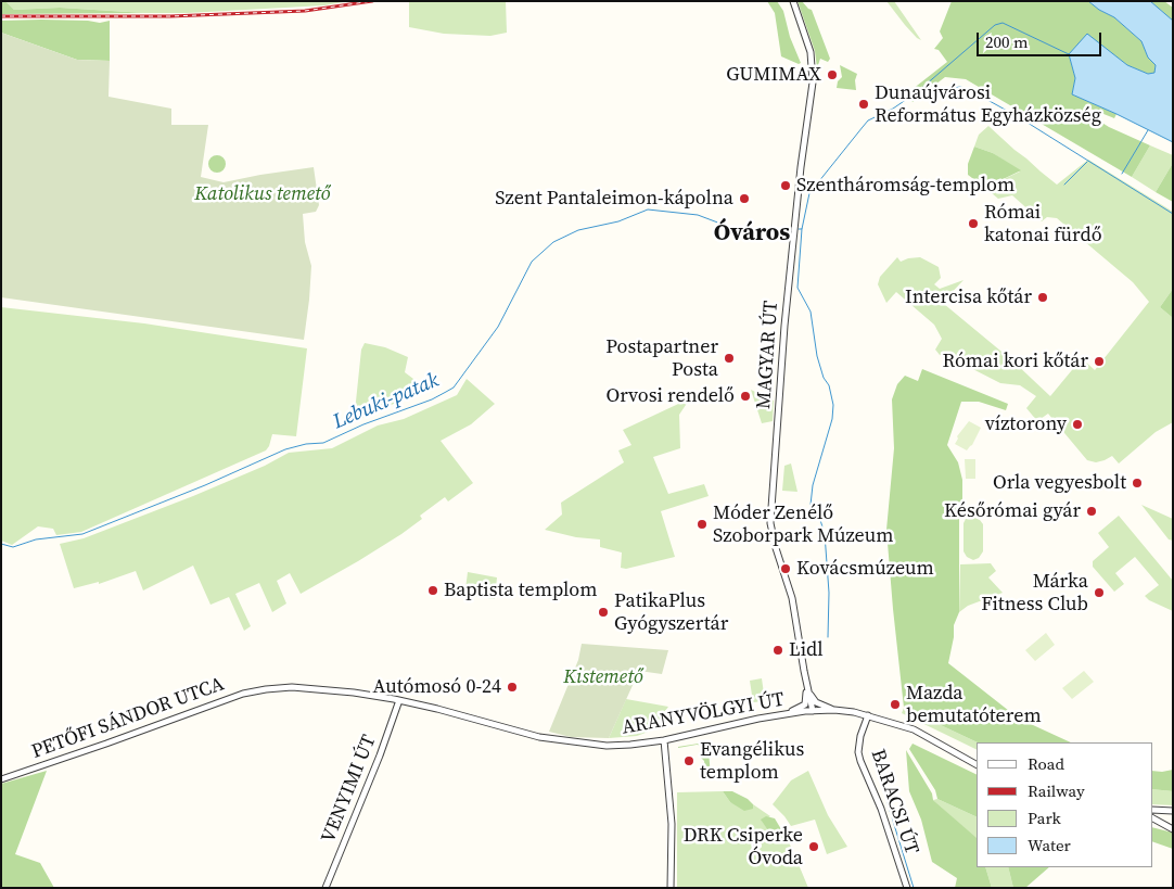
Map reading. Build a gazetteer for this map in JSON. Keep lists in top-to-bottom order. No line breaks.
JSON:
{"streets":{"street":["MAGYAR ÚT","ARANYVÖLGYI ÚT","PETŐFI SÁNDOR UTCA","VENYIMI ÚT","BARACSI ÚT"]},"crossings":[["MAGYAR ÚT","ARANYVÖLGYI ÚT"],["ARANYVÖLGYI ÚT","PETŐFI SÁNDOR UTCA"],["ARANYVÖLGYI ÚT","VENYIMI ÚT"],["ARANYVÖLGYI ÚT","BARACSI ÚT"]],"districts":["Óváros"],"water":["Lebuki-patak"],"parks":["Katolikus temető","Kistemető"],"places":["GUMIMAX","Dunaújvárosi Református Egyházközség","Szentháromság-templom","Szent Pantaleimon-kápolna","Római katonai fürdő","Intercisa kőtár","Postapartner Posta","Római kori kőtár","Orvosi rendelő","víztorony","Orla vegyesbolt","Későrómai gyár","Móder Zenélő Szoborpark Múzeum","Kovácsmúzeum","Baptista templom","Márka Fitness Club","PatikaPlus Gyógyszertár","Lidl","Autómosó 0-24","Mazda bemutatóterem","Evangélikus templom","DRK Csiperke Óvoda"],"legend":["Road","Railway","Park","Water"],"scale_bar":"200 m"}
